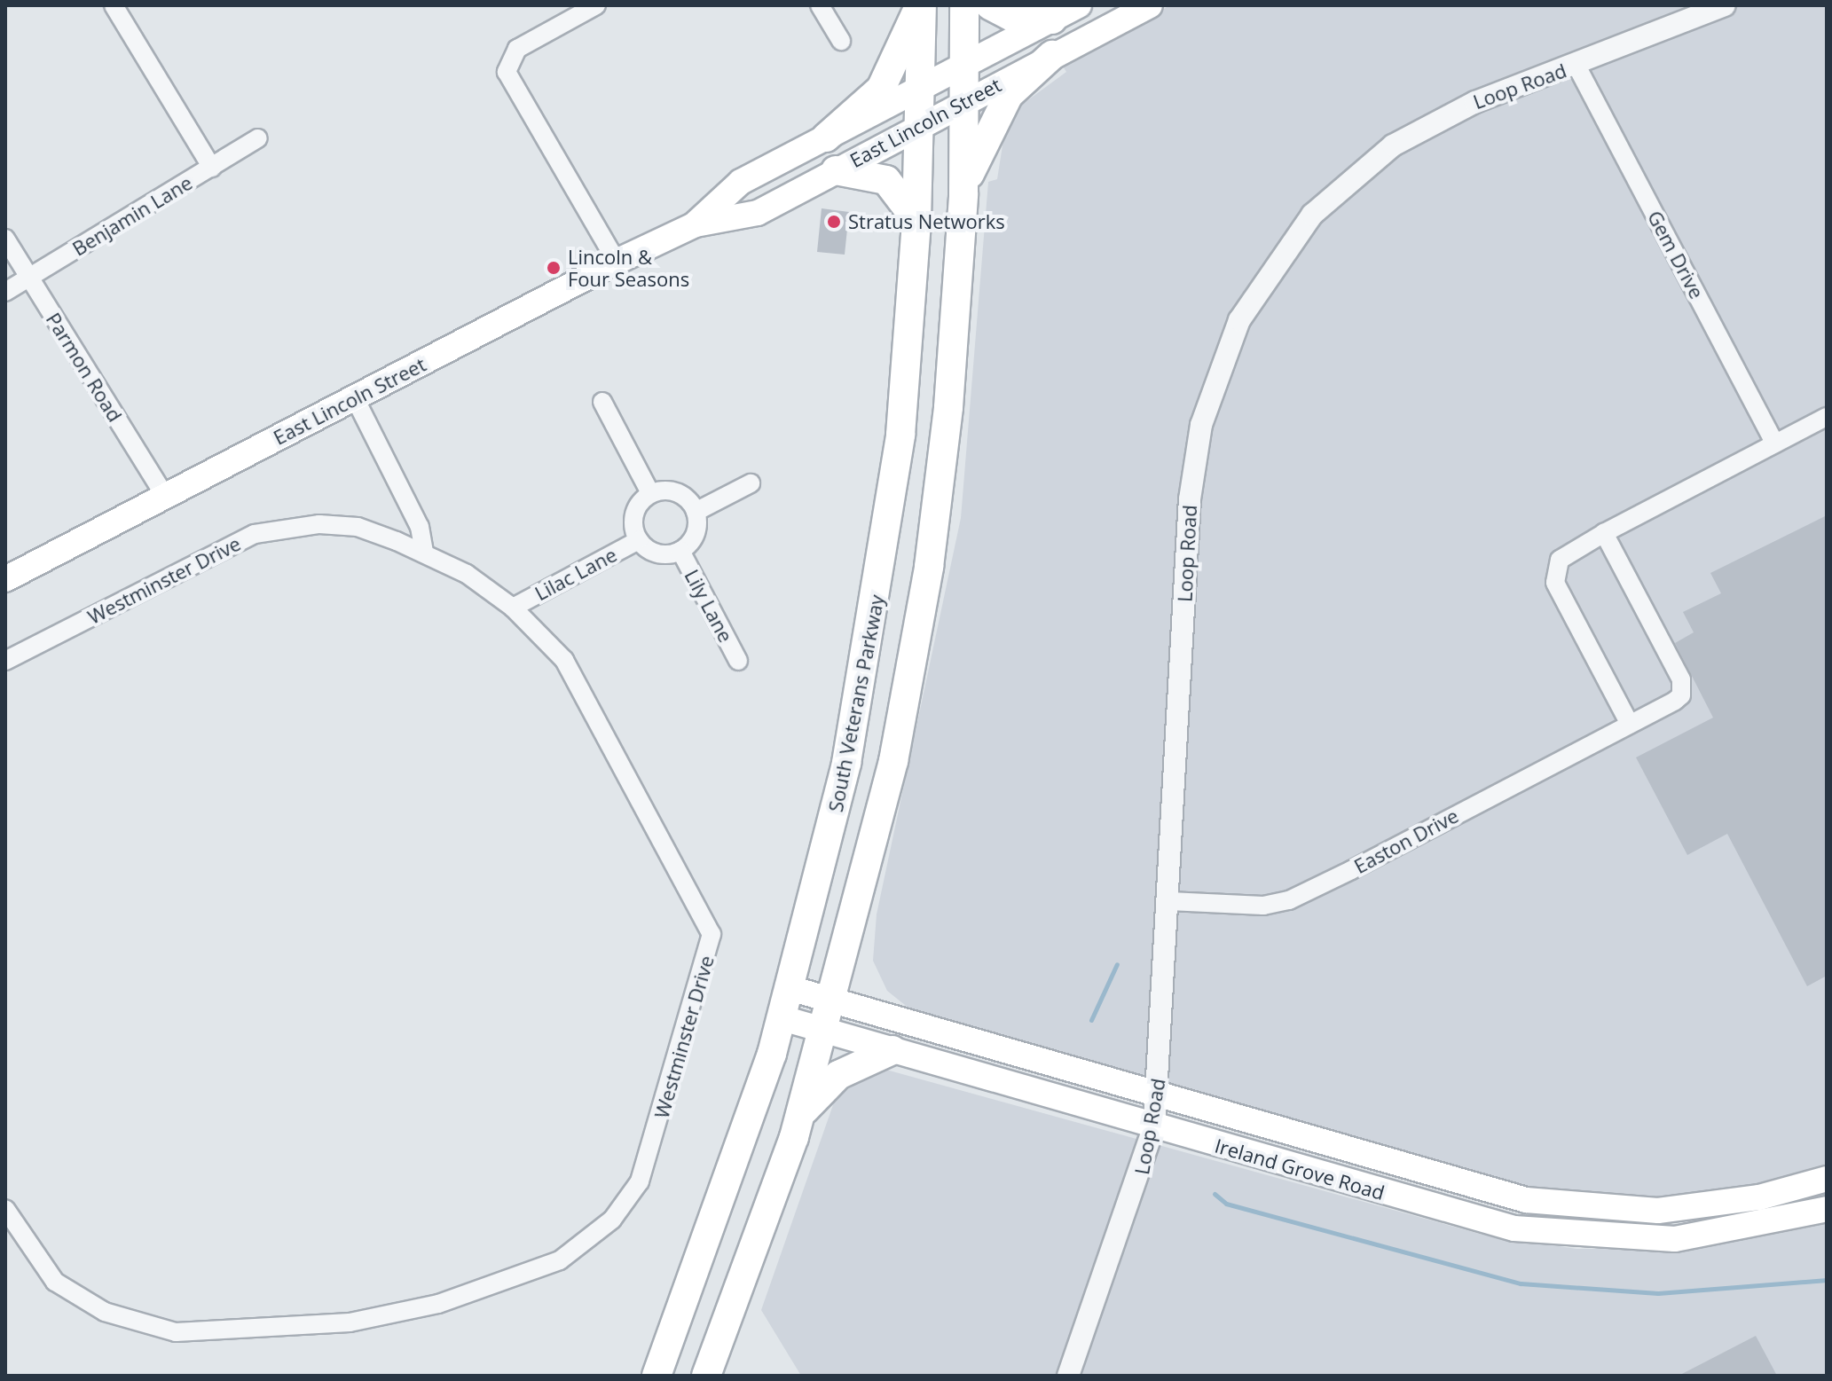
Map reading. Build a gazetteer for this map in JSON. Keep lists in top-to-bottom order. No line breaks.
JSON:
{"streets":{"highway":["South Veterans Parkway"],"main road":["East Lincoln Street","Ireland Grove Road"],"street":["Loop Road","Benjamin Lane","Gem Drive","Parmon Road","Lilac Lane","Westminster Drive","Lily Lane","Easton Drive"]},"crossings":[["Loop Road","Gem Drive"],["Loop Road","Easton Drive"],["Loop Road","Ireland Grove Road"],["East Lincoln Street","Parmon Road"],["East Lincoln Street","South Veterans Parkway"],["Benjamin Lane","Parmon Road"],["Lilac Lane","Westminster Drive"],["Lilac Lane","Lily Lane"],["South Veterans Parkway","Ireland Grove Road"]],"places":["Stratus Networks","Lincoln & Four Seasons"]}
